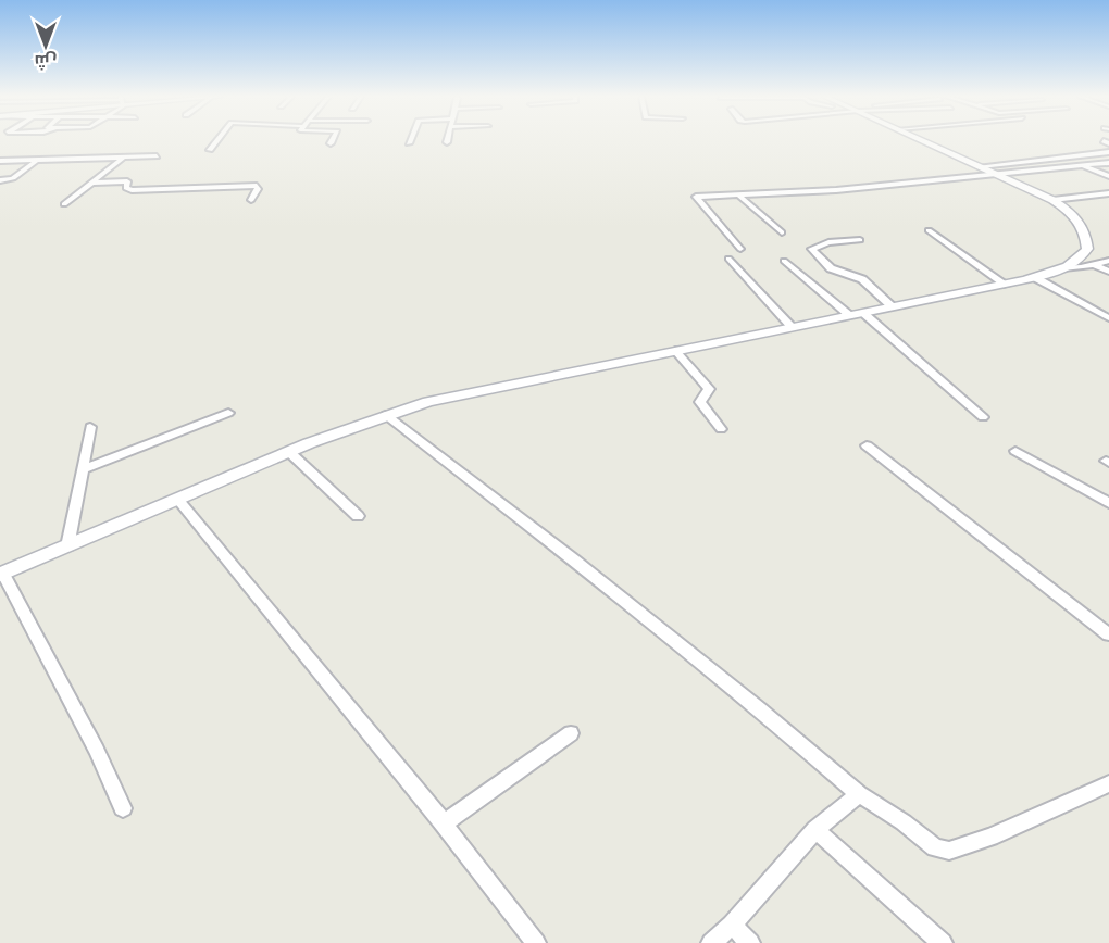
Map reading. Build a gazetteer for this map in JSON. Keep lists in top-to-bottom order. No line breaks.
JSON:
{"north":"bottom"}
